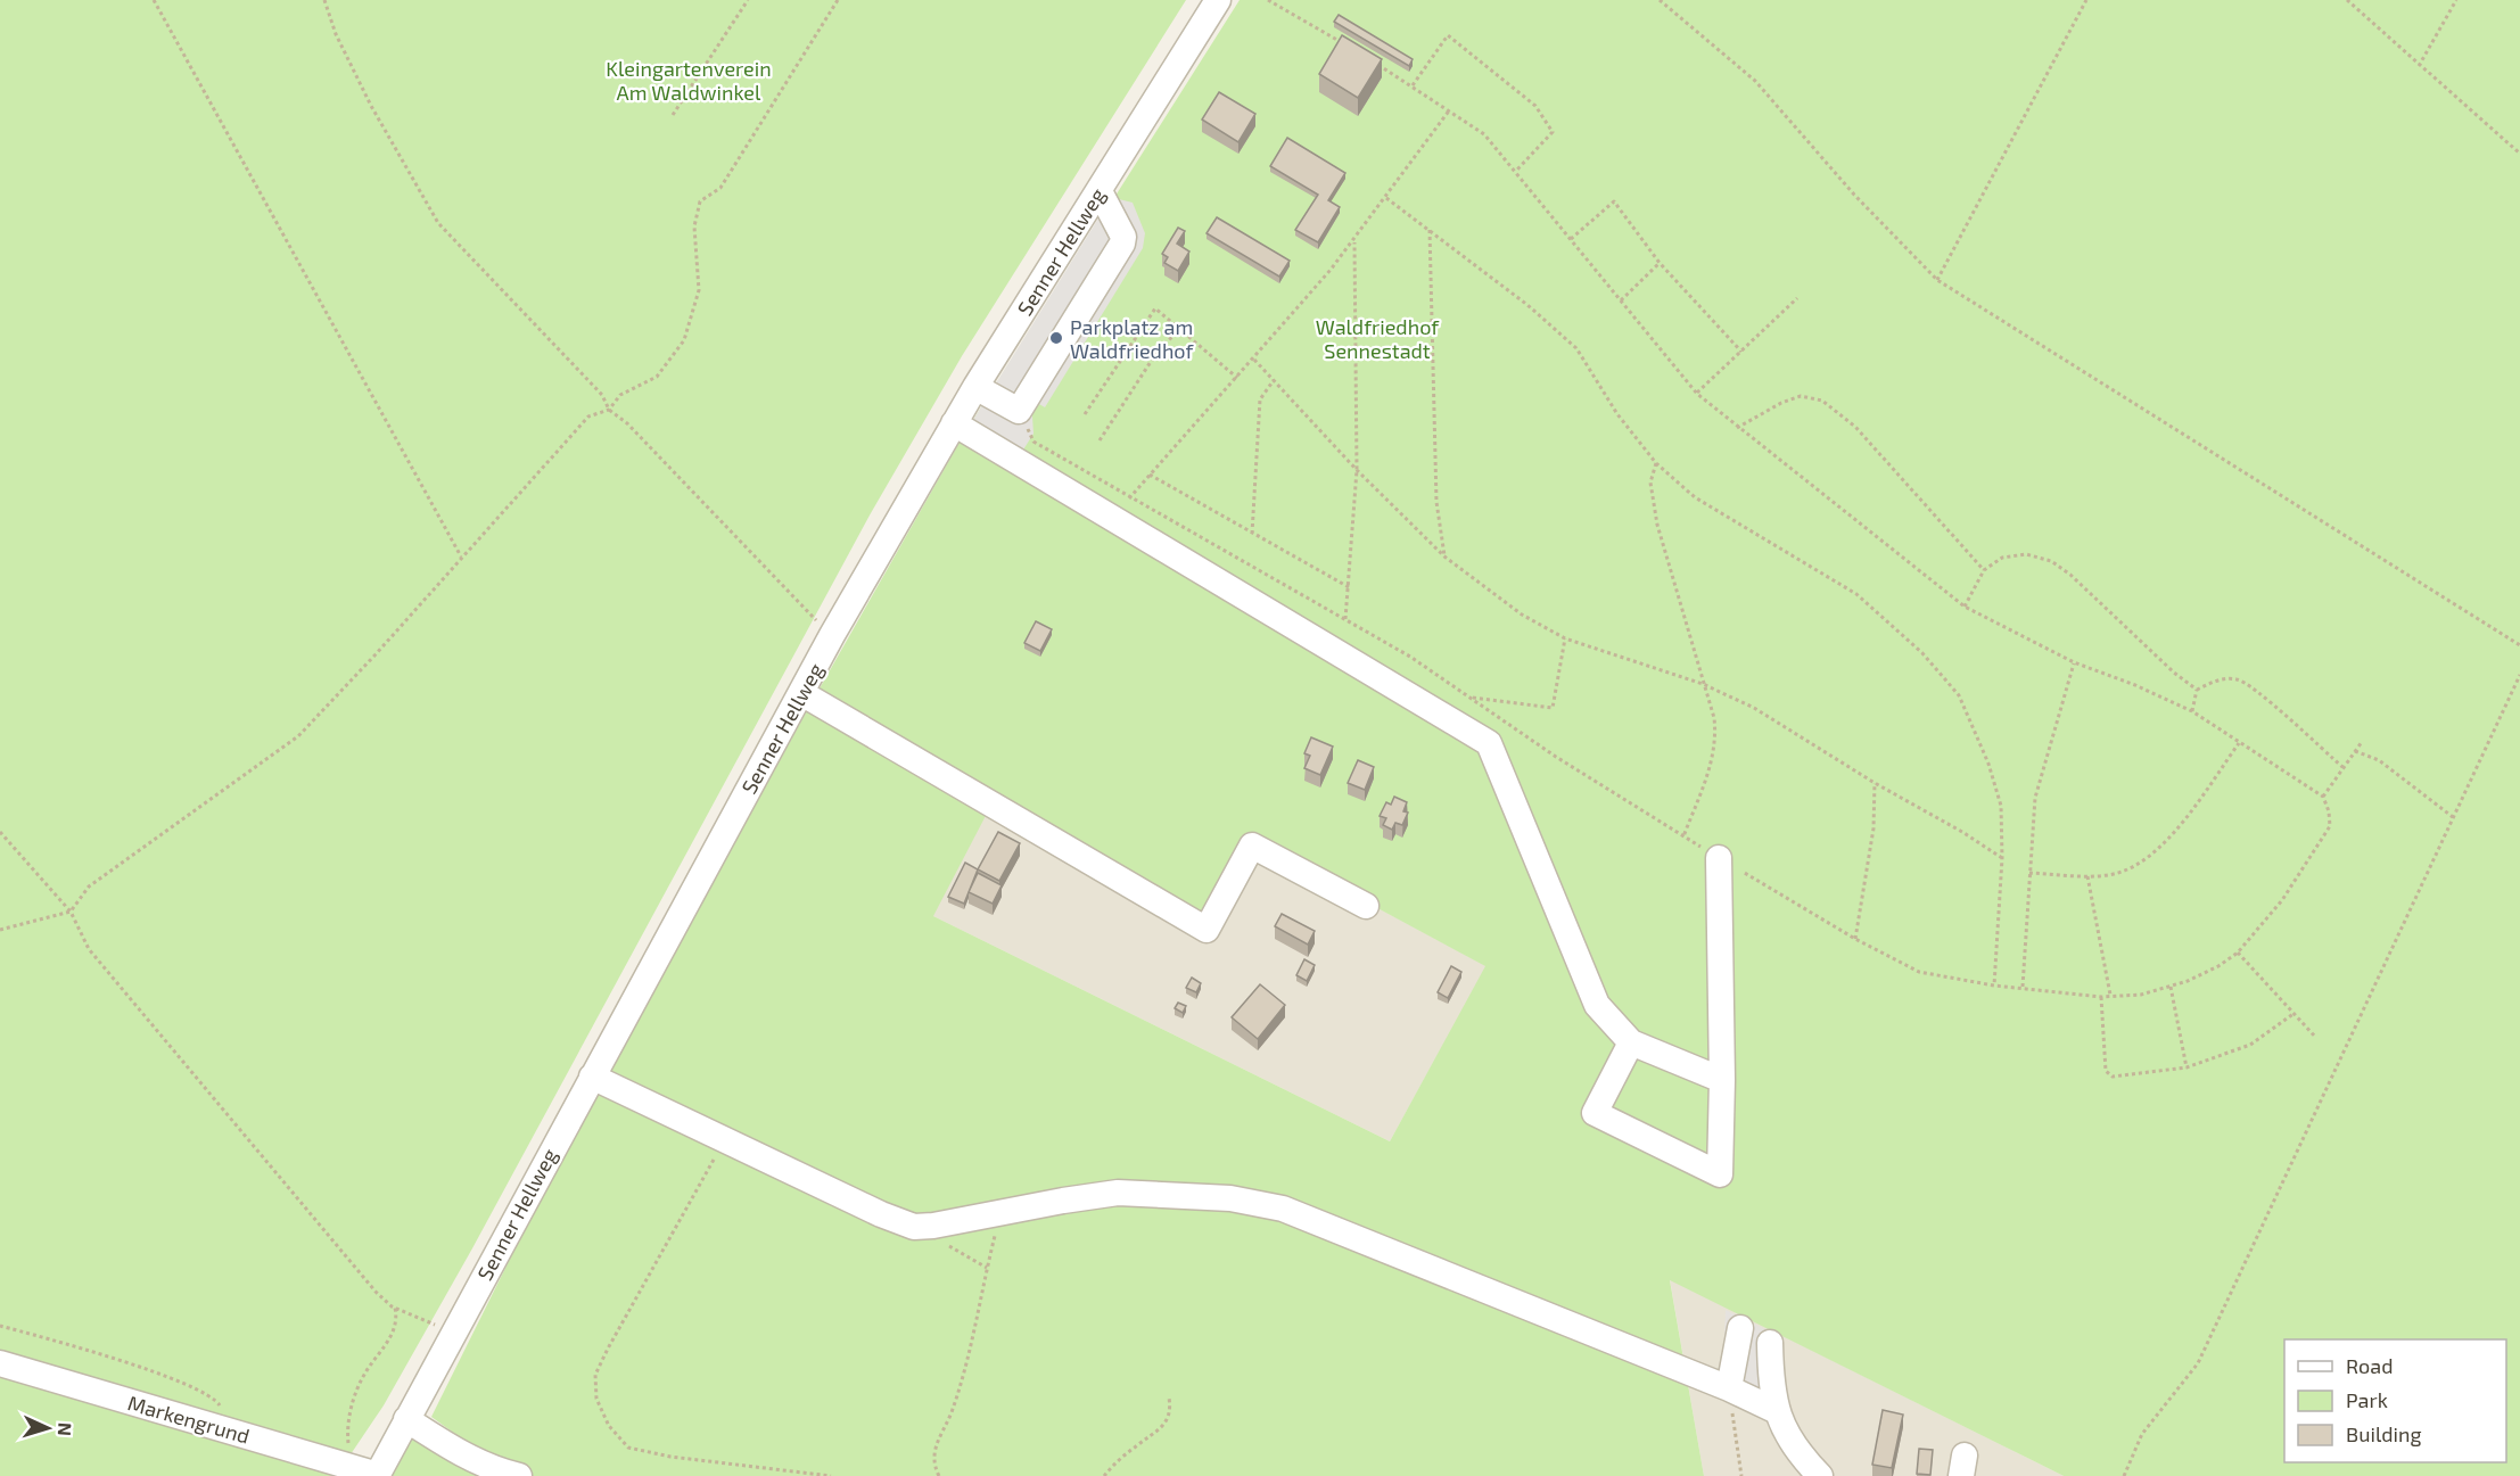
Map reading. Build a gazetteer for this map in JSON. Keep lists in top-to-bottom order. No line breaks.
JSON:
{"streets":{"street":["Senner Hellweg","Markengrund"]},"crossings":[["Senner Hellweg","Markengrund"]],"parks":["Kleingartenverein Am Waldwinkel","Waldfriedhof Sennestadt"],"places":["Parkplatz am Waldfriedhof"],"legend":["Road","Park","Building"],"north":"right"}
